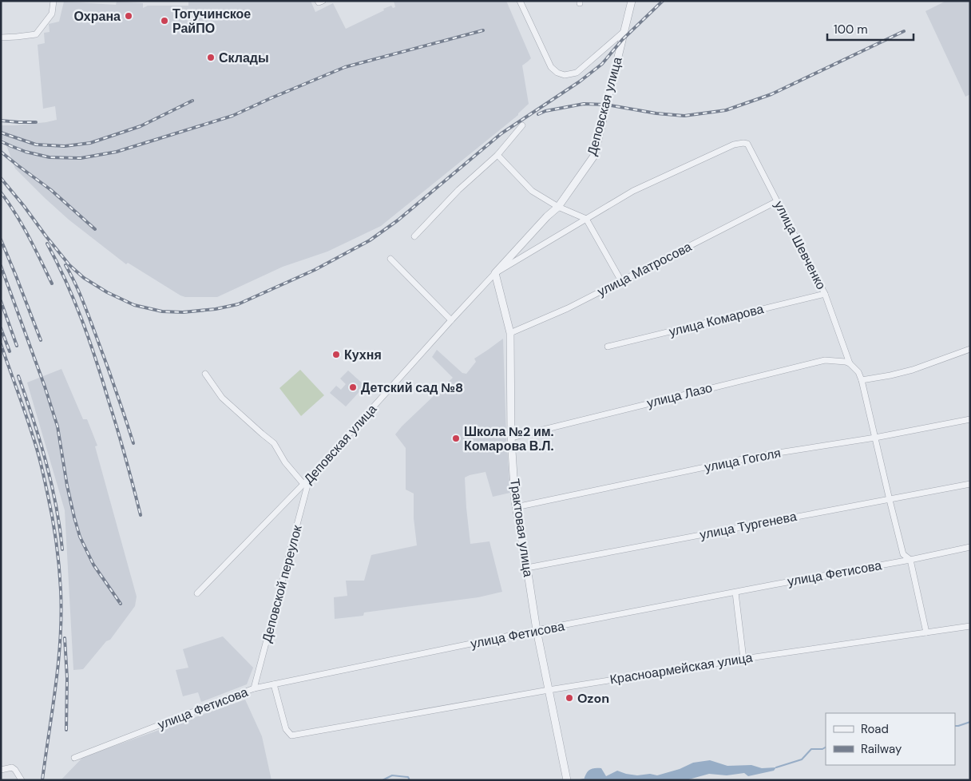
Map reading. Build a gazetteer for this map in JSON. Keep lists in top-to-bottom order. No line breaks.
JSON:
{"streets":{"street":["Деповская улица","улица Шевченко","улица Матросова","улица Комарова","улица Лазо","улица Гоголя","улица Тургенева","Трактовая улица","улица Фетисова","Деповской переулок","Красноармейская улица"]},"crossings":[["Деповская улица","улица Шевченко"],["Деповская улица","Трактовая улица"],["Деповская улица","Деповской переулок"],["улица Шевченко","улица Матросова"],["улица Шевченко","улица Комарова"],["улица Шевченко","улица Лазо"],["улица Матросова","Трактовая улица"],["улица Лазо","Трактовая улица"],["улица Гоголя","Трактовая улица"],["улица Тургенева","Трактовая улица"],["Трактовая улица","улица Фетисова"],["Трактовая улица","Красноармейская улица"],["улица Фетисова","Деповской переулок"],["улица Фетисова","Красноармейская улица"]],"places":["Охрана","Тогучинское РайПО","Склады","Кухня","Детский сад №8","Школа №2 им. Комарова В.Л.","Ozon"],"legend":["Road","Railway"],"scale_bar":"100 m"}
